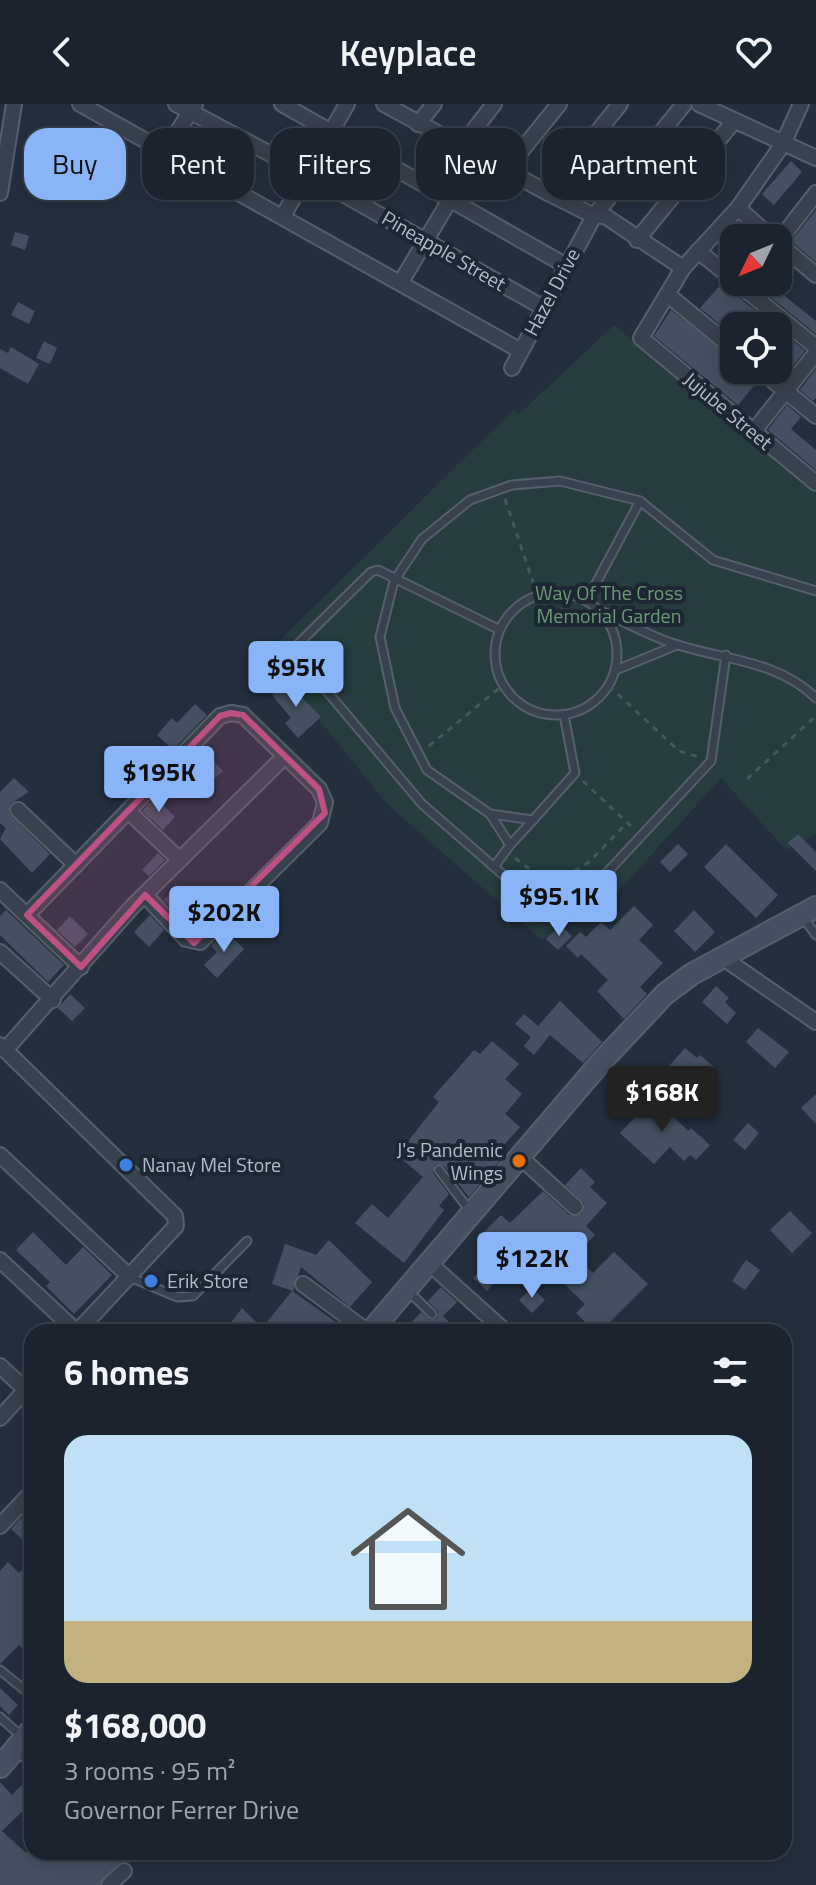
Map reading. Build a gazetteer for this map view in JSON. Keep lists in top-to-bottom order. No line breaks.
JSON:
{"streets":{"street":["Pineapple Street","Hazel Drive","Jujube Street"]},"crossings":[["Pineapple Street","Hazel Drive"]],"parks":["Way Of The Cross Memorial Garden"],"places":["J's Pandemic Wings","Nanay Mel Store","Erik Store"],"north":"bottom left","page":{"header":"Keyplace","chip":["Buy","Rent","Filters","New","Apartment"],"price":["$95K","$195K","$95.1K","$202K","$168K","$122K"],"heading":"6 homes","list":[{"name":"$168,000","note":"3 rooms · 95 m² · Governor Ferrer Drive"}]}}
